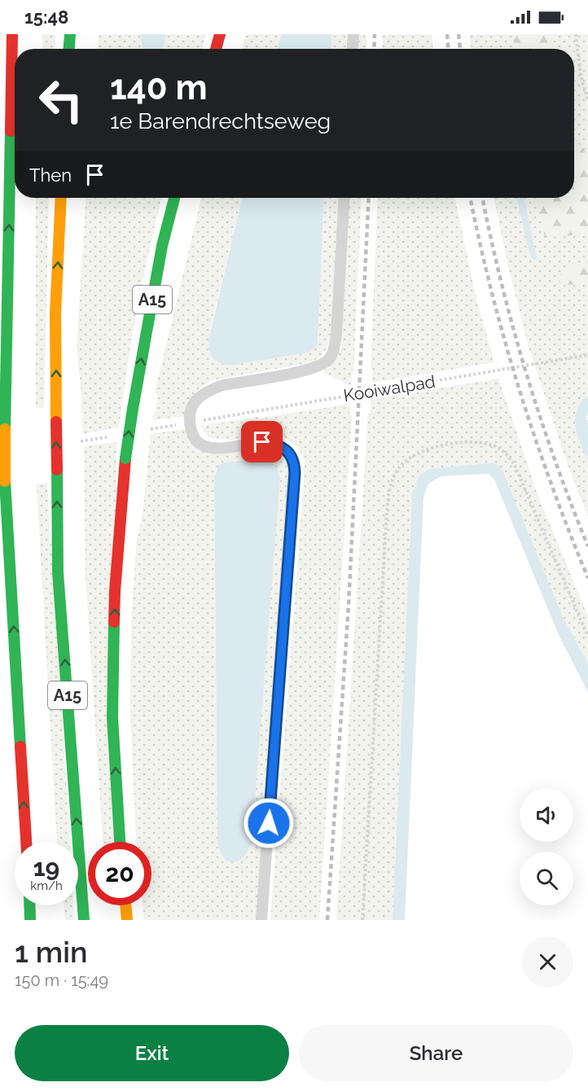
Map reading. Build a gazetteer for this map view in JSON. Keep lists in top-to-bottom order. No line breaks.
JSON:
{"streets":{"highway":["A15"],"path":["Kooiwalpad"]},"page":{"status":"15:48","turn":["140 m","1e Barendrechtseweg"],"then":"Then","speed":"19 km/h","limit":"20","heading":["1 min","150 m · 15:49"],"buttons":["Exit","Share"]}}
